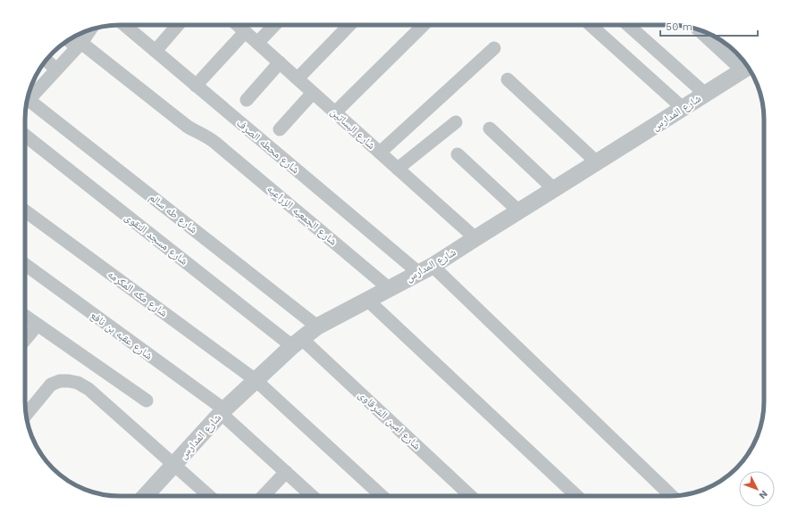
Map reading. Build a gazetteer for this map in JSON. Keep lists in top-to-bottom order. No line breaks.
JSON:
{"streets":{"street":["شارع المدارس","شارع البساتين","شارع محطه الصرف","شارع طه سالم","شارع الجمعيه الزراعيه","شارع مسجد التقوى","شارع مكه المكرمه","شارع عقبه بن نافع","شارع امين الشرقاوى"]},"crossings":[["شارع المدارس","شارع البساتين"],["شارع المدارس","شارع محطه الصرف"],["شارع المدارس","شارع طه سالم"],["شارع المدارس","شارع الجمعيه الزراعيه"],["شارع المدارس","شارع مسجد التقوى"],["شارع المدارس","شارع مكه المكرمه"],["شارع المدارس","شارع عقبه بن نافع"],["شارع المدارس","شارع امين الشرقاوى"],["شارع مسجد التقوى","شارع امين الشرقاوى"]],"scale_bar":"50 m","north":"bottom right"}
